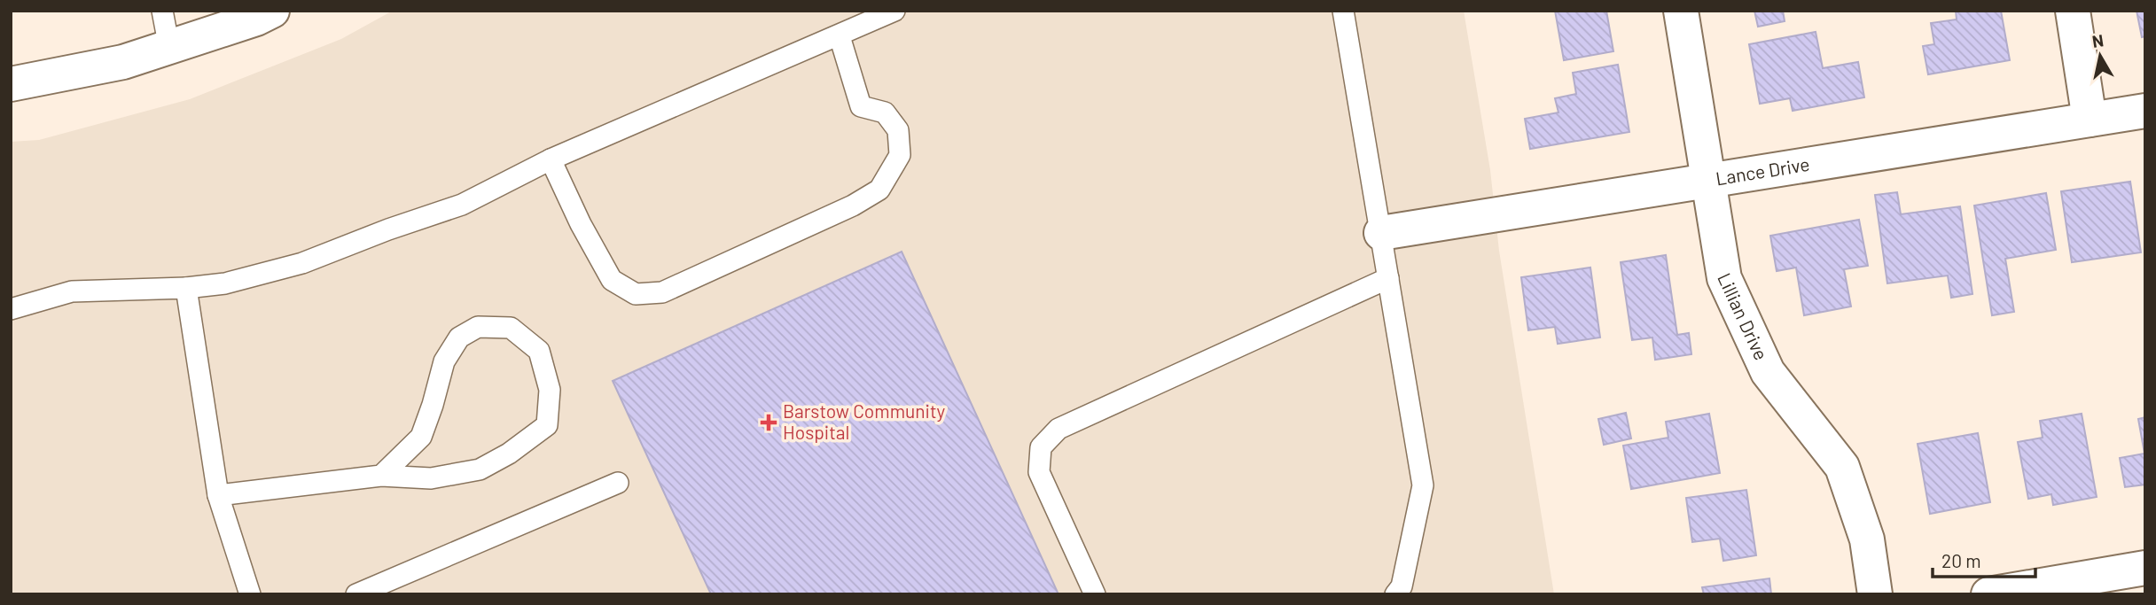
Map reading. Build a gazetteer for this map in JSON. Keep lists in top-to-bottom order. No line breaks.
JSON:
{"streets":{"street":["Lance Drive","Lillian Drive"]},"crossings":[["Lance Drive","Lillian Drive"]],"places":{"health":["Barstow Community Hospital"]},"scale_bar":"20 m","north":"top"}
